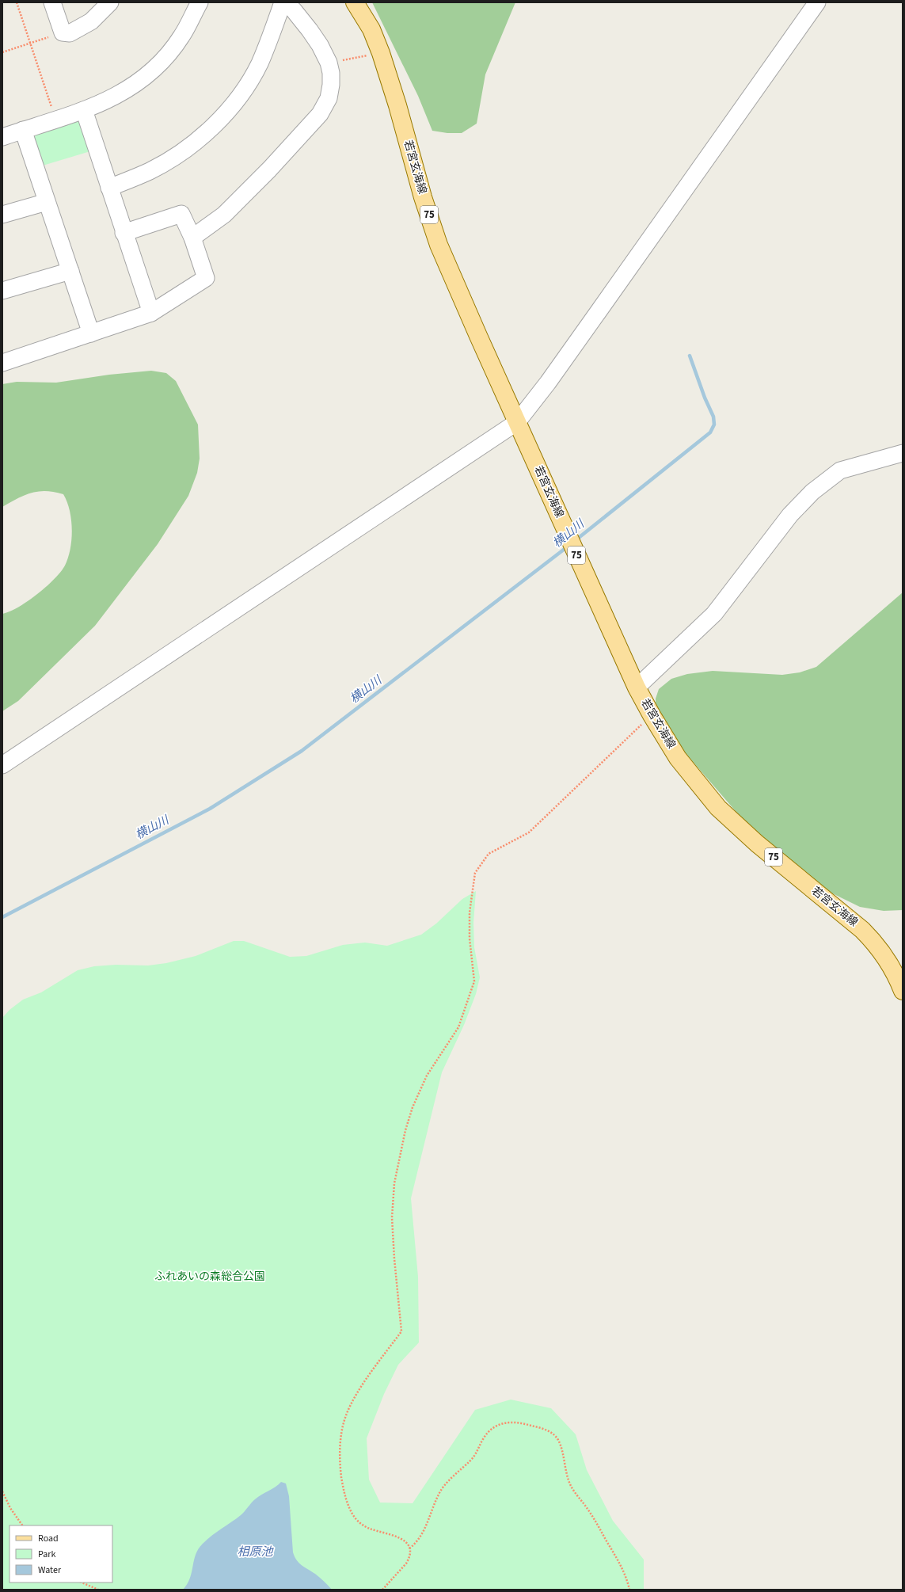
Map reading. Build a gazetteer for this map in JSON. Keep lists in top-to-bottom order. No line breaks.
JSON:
{"streets":{"main road":["若宮玄海線","75"]},"water":["横山川","相原池"],"parks":["ふれあいの森総合公園"],"legend":["Road","Park","Water"]}
